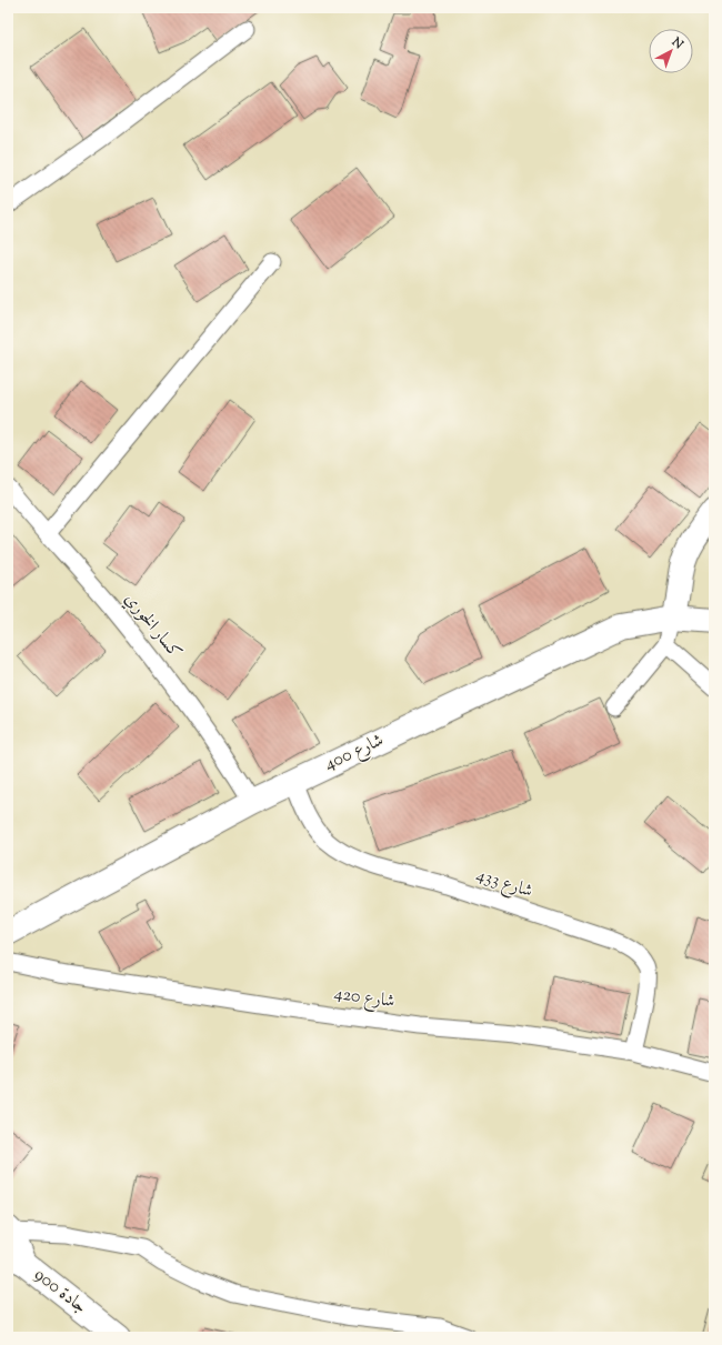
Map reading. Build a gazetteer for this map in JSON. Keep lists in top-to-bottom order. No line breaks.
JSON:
{"streets":{"main road":["شارع 400","جادة 900"],"street":["كسار الخوري","شارع 433","شارع 420"]},"crossings":[["كسار الخوري","شارع 400"],["شارع 400","شارع 433"],["شارع 433","شارع 420"]],"north":"top right"}
